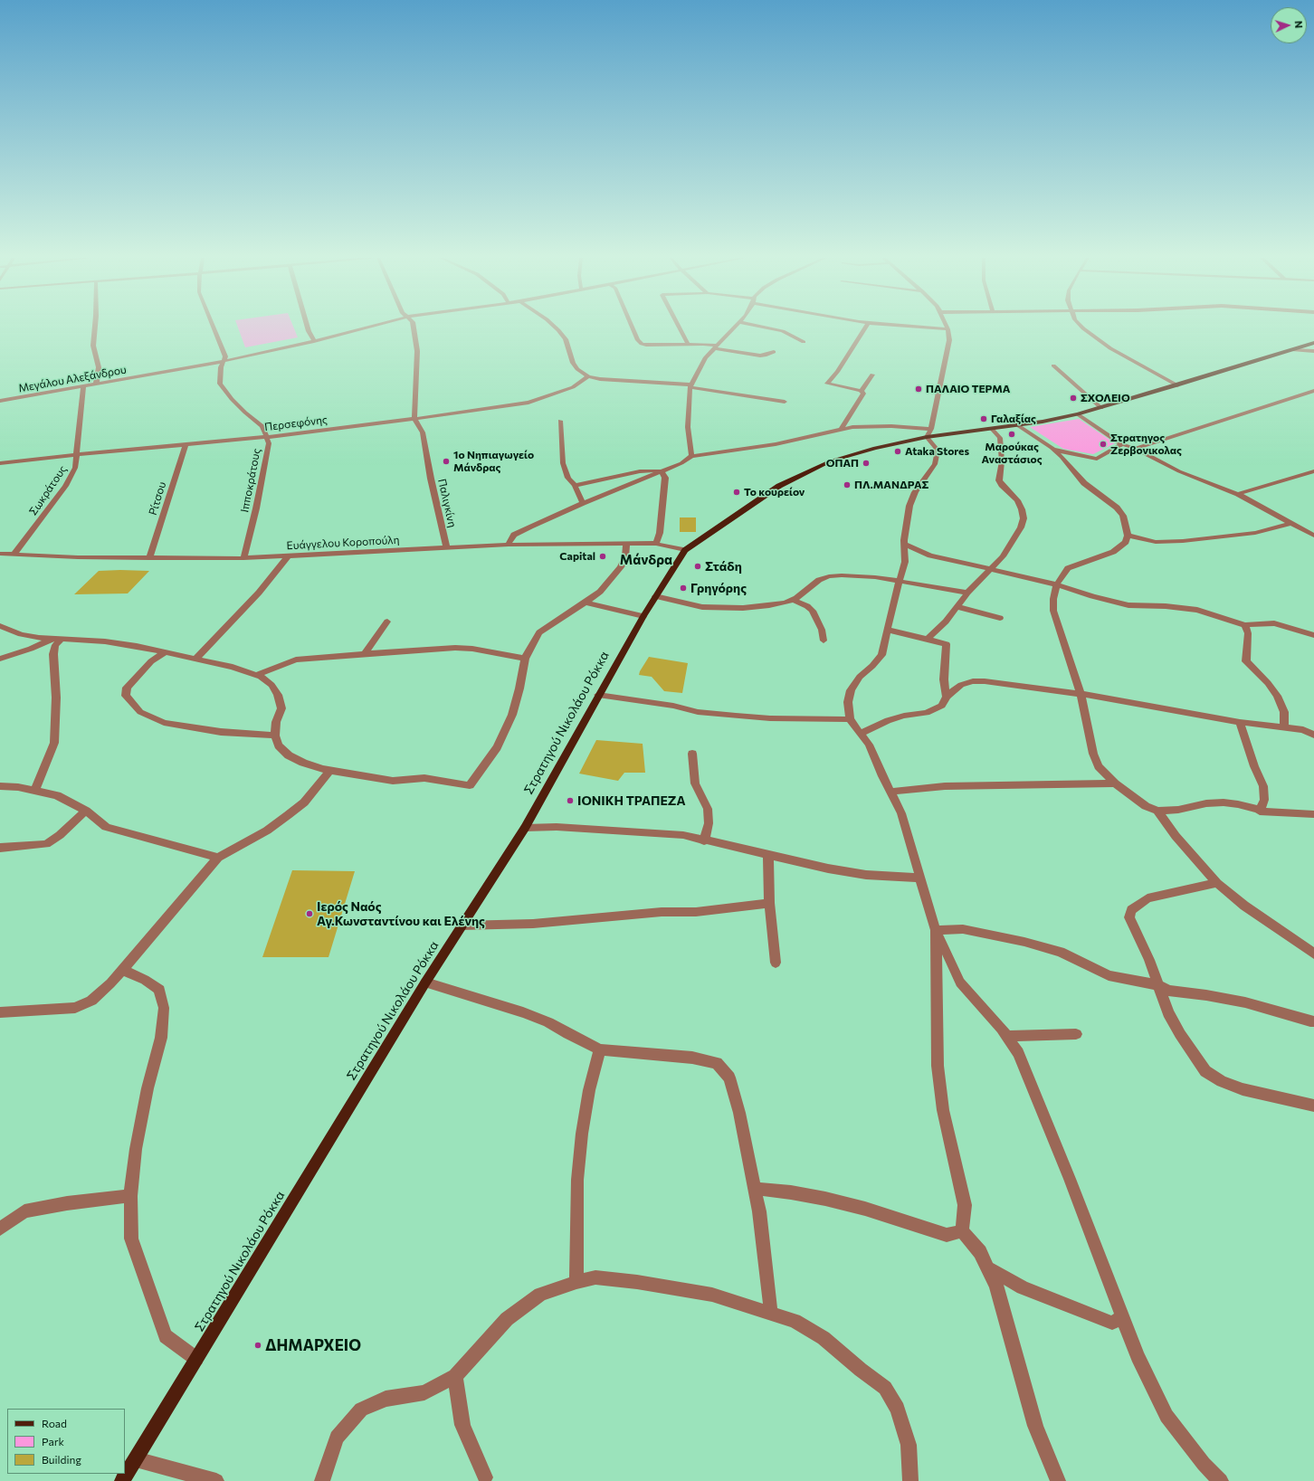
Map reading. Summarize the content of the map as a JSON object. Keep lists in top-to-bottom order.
{
  "streets": {
    "main road": ["Στρατηγού Νικολάου Ρόκκα"],
    "street": [
      "Μεγάλου Αλεξάνδρου",
      "Περσεφόνης",
      "Ιπποκράτους",
      "Σωκράτους",
      "Ρίτσου",
      "Παλιγκίνη",
      "Ευάγγελου Κοροπούλη"
    ]
  },
  "crossings": [
    ["Μεγάλου Αλεξάνδρου", "Ιπποκράτους"],
    ["Μεγάλου Αλεξάνδρου", "Σωκράτους"],
    ["Περσεφόνης", "Ιπποκράτους"],
    ["Περσεφόνης", "Σωκράτους"],
    ["Περσεφόνης", "Ρίτσου"],
    ["Περσεφόνης", "Παλιγκίνη"],
    ["Ιπποκράτους", "Ευάγγελου Κοροπούλη"],
    ["Σωκράτους", "Ευάγγελου Κοροπούλη"],
    ["Ρίτσου", "Ευάγγελου Κοροπούλη"],
    ["Παλιγκίνη", "Ευάγγελου Κοροπούλη"],
    ["Ευάγγελου Κοροπούλη", "Στρατηγού Νικολάου Ρόκκα"]
  ],
  "districts": ["Μάνδρα"],
  "places": [
    "ΠΑΛΑΙΟ ΤΕΡΜΑ",
    "ΣΧΟΛΕΙΟ",
    "Γαλαξίας",
    "Μαρούκας Αναστάσιος",
    "Στρατηγος Ζερβονικολας",
    "Ataka Stores",
    "1ο Νηπιαγωγείο Μάνδρας",
    "ΟΠΑΠ",
    "ΠΛ.ΜΑΝΔΡΑΣ",
    "Το κουρείον",
    "Capital",
    "Στάδη",
    "Γρηγόρης",
    "ΙΟΝΙΚΗ ΤΡΑΠΕΖΑ",
    "Ιερός Ναός Αγ.Κωνσταντίνου και Ελένης",
    "ΔΗΜΑΡΧΕΙΟ"
  ],
  "legend": ["Road", "Park", "Building"],
  "north": "right"
}
